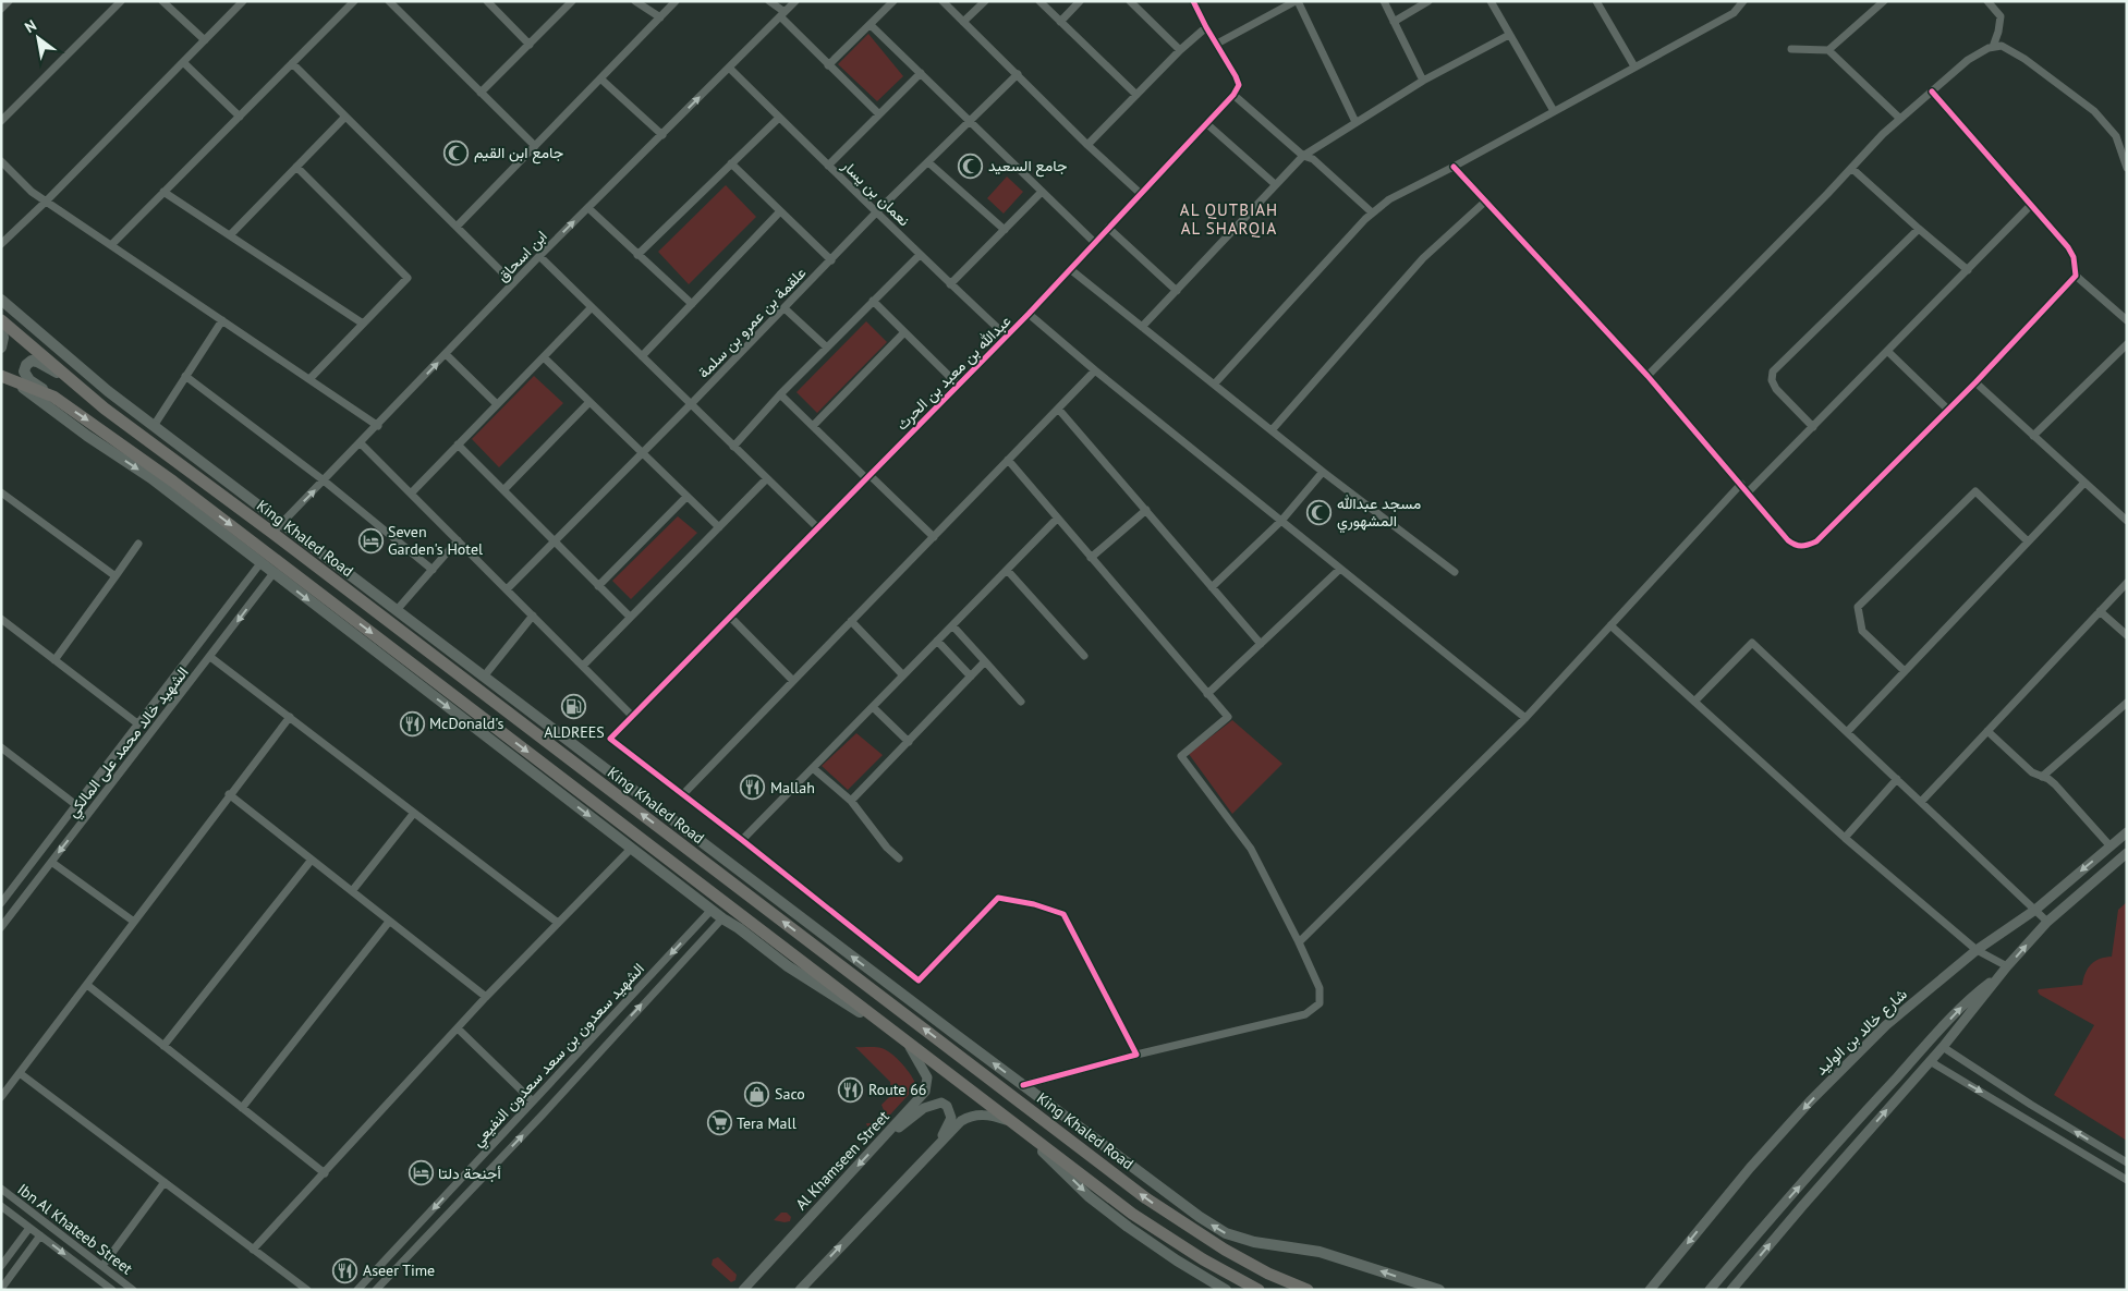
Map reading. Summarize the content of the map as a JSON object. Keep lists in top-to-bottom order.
{
  "streets": {
    "main road": ["King Khaled Road"],
    "street": [
      "نعمان بن يسار",
      "ابن اسحاق",
      "علقمة بن عمرو بن سلمة",
      "عبدالله بن معبد بن الحرث",
      "الشهيد خالد محمد على المالكي",
      "شارع خالد بن الوليد",
      "الشهيد سعدون بن سعد سعدون النفيعي",
      "Al Khamseen Street",
      "Ibn Al Khateeb Street"
    ]
  },
  "crossings": [
    ["نعمان بن يسار", "ابن اسحاق"],
    ["نعمان بن يسار", "علقمة بن عمرو بن سلمة"],
    ["نعمان بن يسار", "عبدالله بن معبد بن الحرث"],
    ["ابن اسحاق", "King Khaled Road"]
  ],
  "one_way": ["ابن اسحاق"],
  "districts": ["AL QUTBIAH AL SHARQIA"],
  "places": {
    "mosque": ["جامع ابن القيم", "جامع السعيد", "مسجد عبدالله المشهوري"],
    "hotel": ["Seven Garden's Hotel", "أجنحة دلتا"],
    "fuel station": ["ALDREES"],
    "restaurant": [
      "McDonald's",
      "Mallah",
      "Route 66",
      "Aseer Time"
    ],
    "shop": ["Saco"],
    "supermarket": ["Tera Mall"]
  },
  "north": "top left"
}
